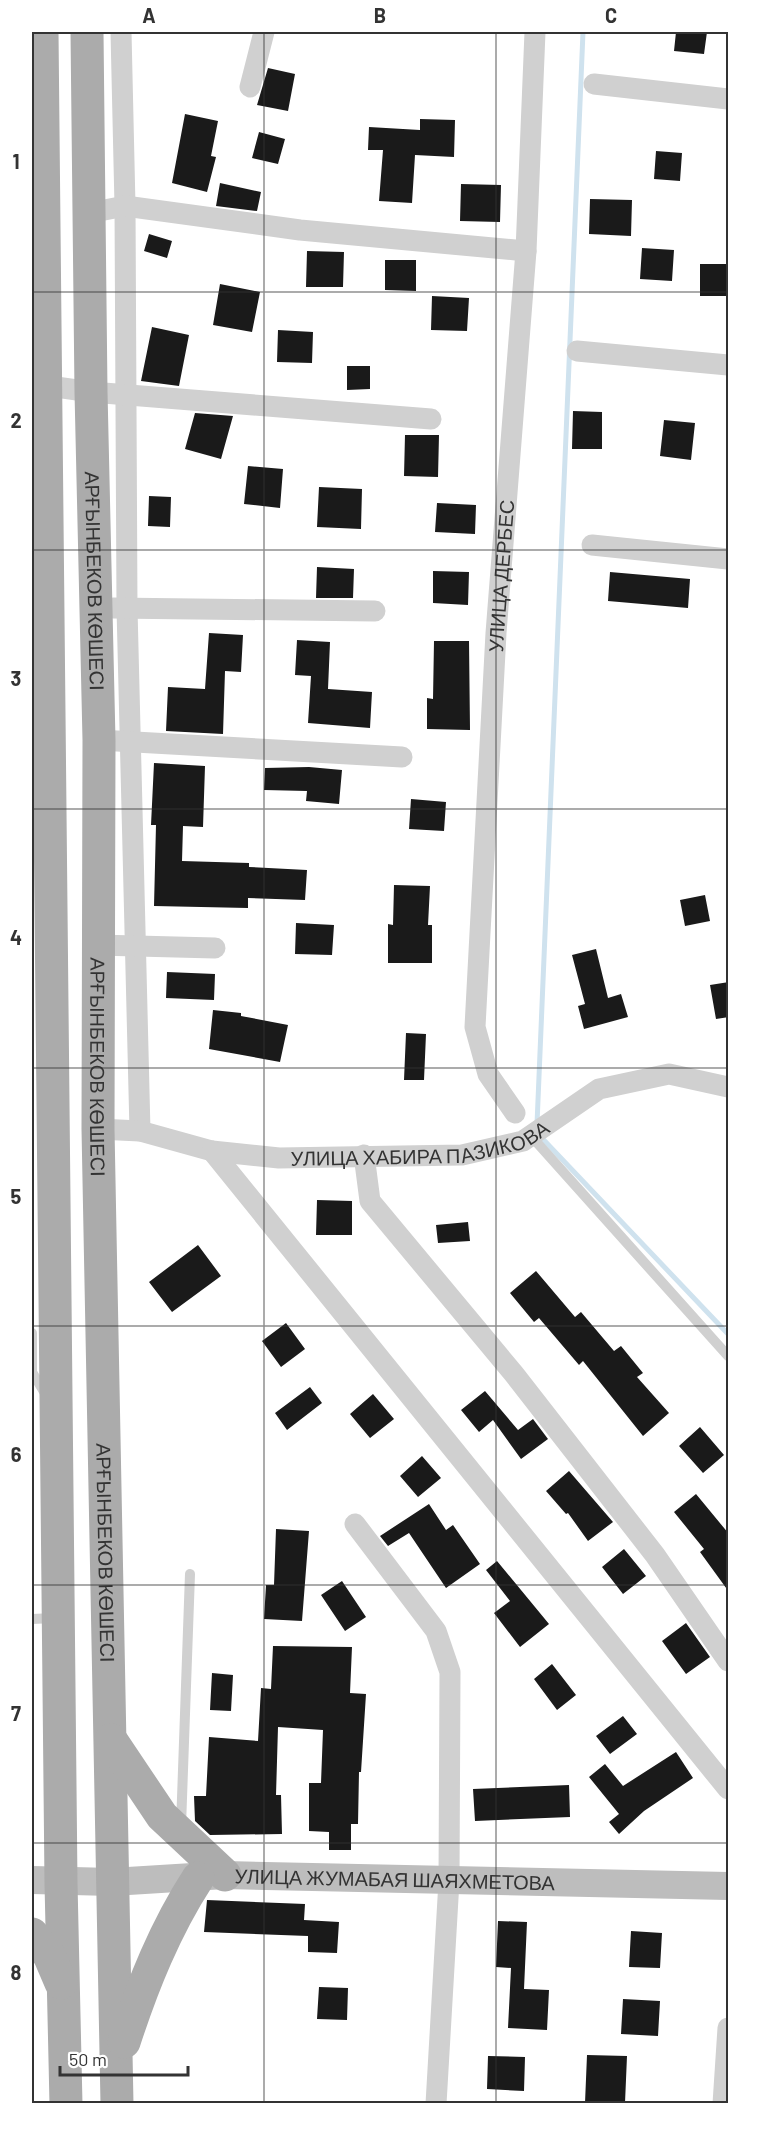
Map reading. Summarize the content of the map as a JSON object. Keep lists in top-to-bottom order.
{
  "streets": {
    "main road": ["АРҒЫНБЕКОВ КӨШЕСІ"],
    "street": ["УЛИЦА ДЕРБЕС", "УЛИЦА ХАБИРА ПАЗИКОВА", "УЛИЦА ЖУМАБАЯ ШАЯХМЕТОВА"]
  },
  "crossings": [
    ["АРҒЫНБЕКОВ КӨШЕСІ", "УЛИЦА ХАБИРА ПАЗИКОВА"],
    ["АРҒЫНБЕКОВ КӨШЕСІ", "УЛИЦА ЖУМАБАЯ ШАЯХМЕТОВА"]
  ],
  "scale_bar": "50 m",
  "grid": {
    "columns": ["A", "B", "C"],
    "rows": [
      "1",
      "2",
      "3",
      "4",
      "5",
      "6",
      "7",
      "8"
    ]
  }
}
